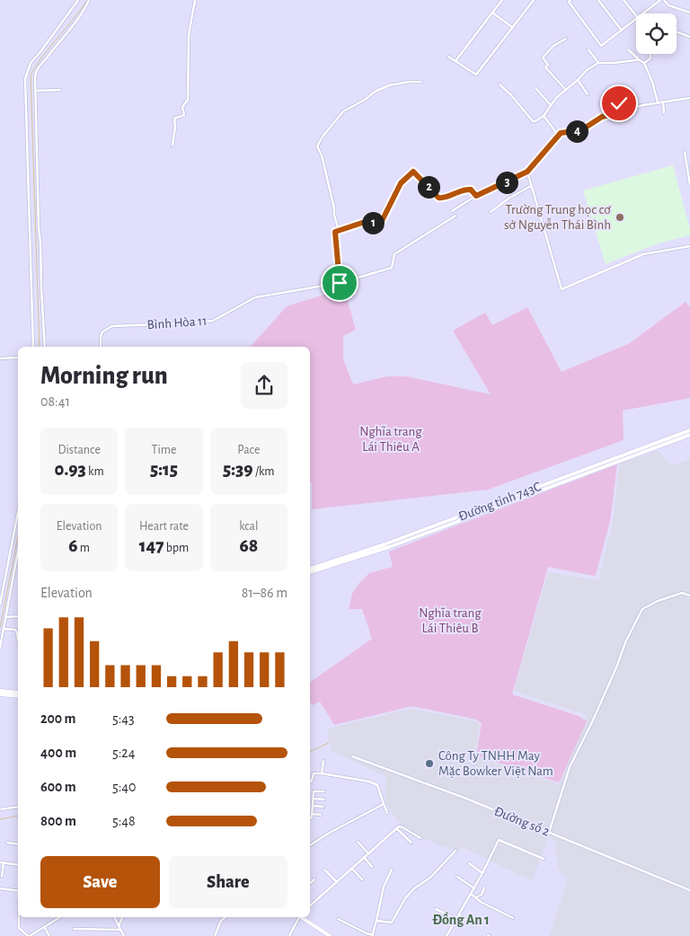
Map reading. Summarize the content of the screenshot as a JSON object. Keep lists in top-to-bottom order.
{
  "streets": {
    "main road": ["Đường tỉnh 743C"],
    "street": ["Bình Hòa 11", "Đường số 2"]
  },
  "districts": ["Đồng An 1"],
  "parks": ["Nghĩa trang Lái Thiêu A", "Nghĩa trang Lái Thiêu B"],
  "places": ["Trường Trung học cơ sở Nguyễn Thái Bình", "Công Ty TNHH May Mặc Bowker Việt Nam"],
  "page": {
    "pins": [
      "4",
      "3",
      "2",
      "1"
    ],
    "heading": ["Morning run", "08:41"],
    "stats": [
      ["Distance", "0.93 km"],
      ["Time", "5:15"],
      ["Pace", "5:39 /km"],
      ["Elevation", "6 m"],
      ["Heart rate", "147 bpm"],
      ["kcal", "68"]
    ],
    "chart": ["Elevation", "81–86 m"],
    "list": [
      {
        "name": "200 m",
        "note": "5:43"
      },
      {
        "name": "400 m",
        "note": "5:24"
      },
      {
        "name": "600 m",
        "note": "5:40"
      },
      {
        "name": "800 m",
        "note": "5:48"
      }
    ],
    "buttons": ["Save", "Share"]
  }
}
